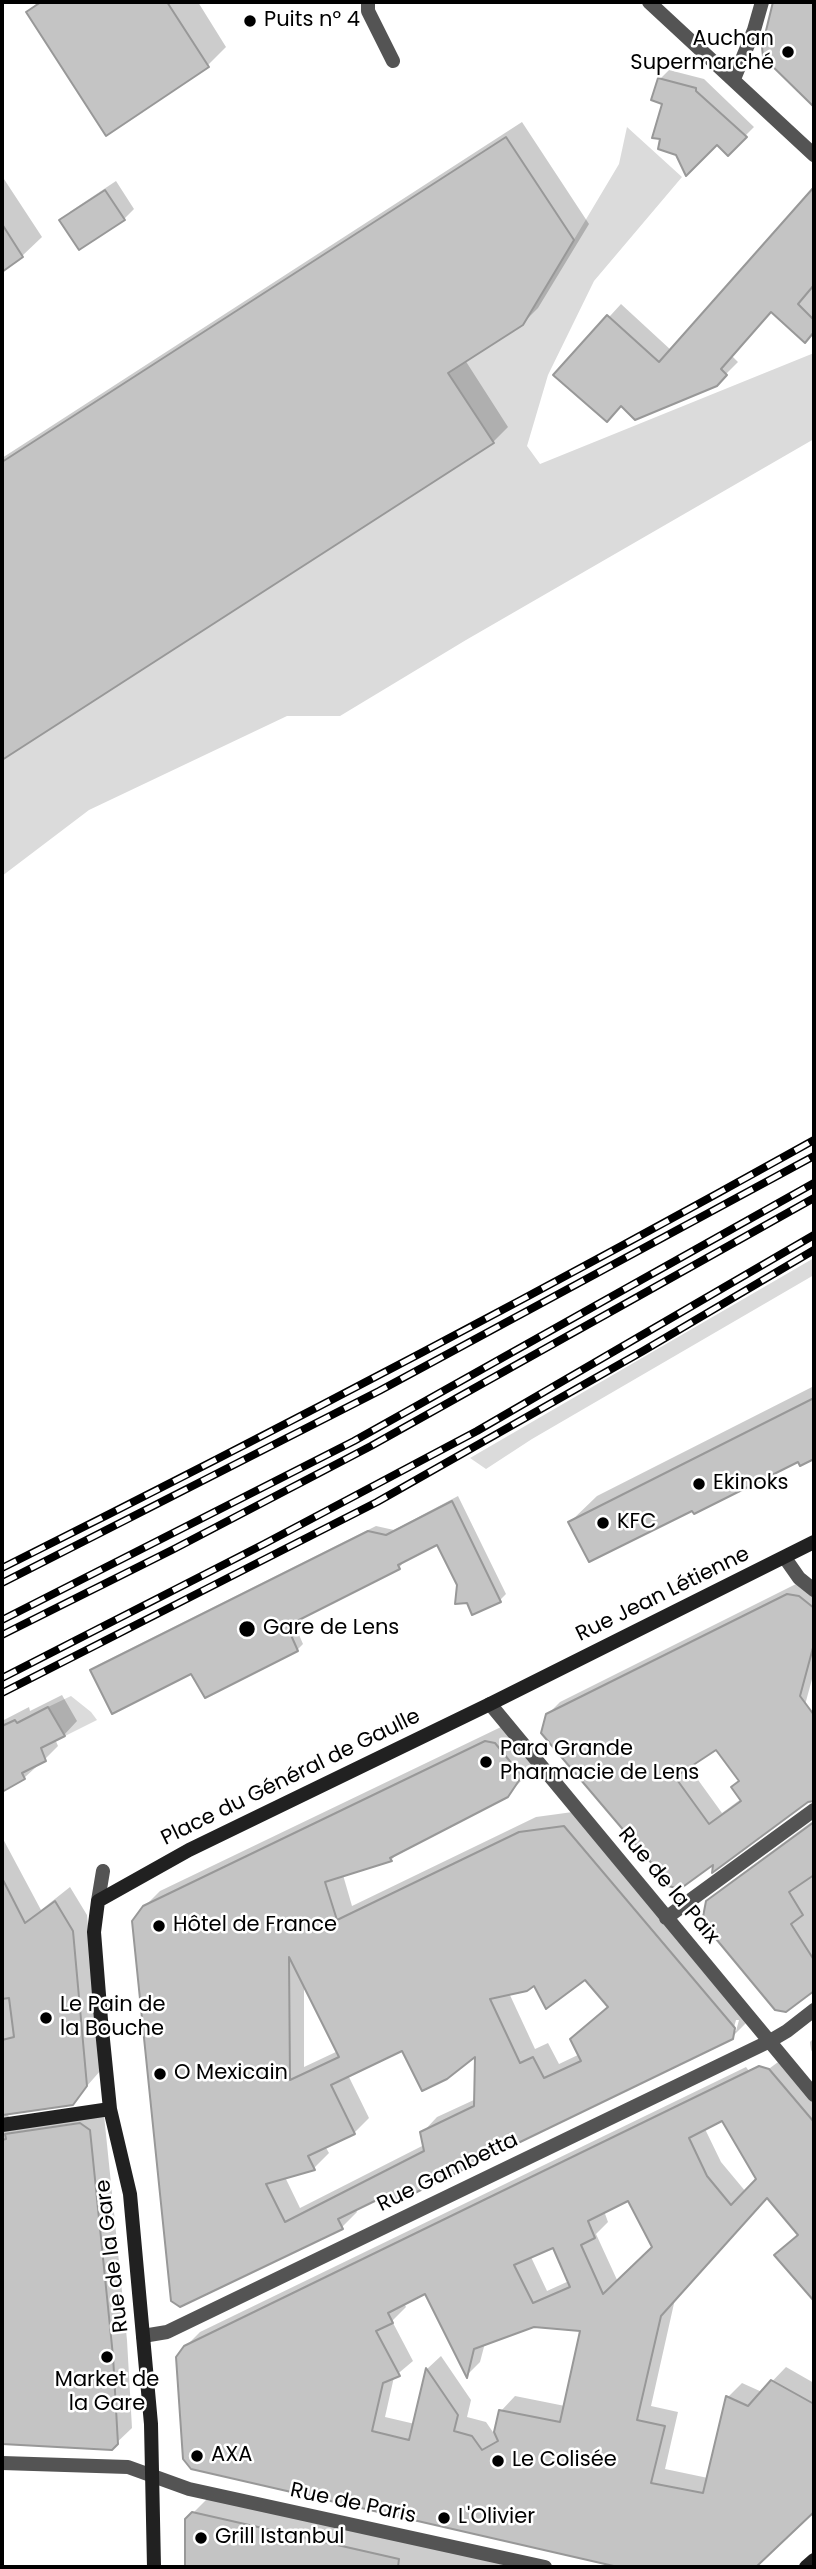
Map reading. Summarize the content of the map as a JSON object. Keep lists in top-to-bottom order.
{
  "streets": {
    "street": [
      "Rue Jean Létienne",
      "Place du Général de Gaulle",
      "Rue de la Paix",
      "Rue Gambetta",
      "Rue de la Gare",
      "Rue de Paris"
    ]
  },
  "crossings": [
    ["Rue Jean Létienne", "Place du Général de Gaulle"],
    ["Place du Général de Gaulle", "Rue de la Paix"],
    ["Place du Général de Gaulle", "Rue de la Gare"],
    ["Rue de la Paix", "Rue Gambetta"],
    ["Rue Gambetta", "Rue de la Gare"],
    ["Rue de la Gare", "Rue de Paris"]
  ],
  "places": [
    "Puits n° 4",
    "Auchan Supermarché",
    "Ekinoks",
    "KFC",
    "Gare de Lens",
    "Para Grande Pharmacie de Lens",
    "Hôtel de France",
    "Le Pain de la Bouche",
    "O Mexicain",
    "Market de la Gare",
    "AXA",
    "Le Colisée",
    "L'Olivier",
    "Grill Istanbul"
  ]
}
